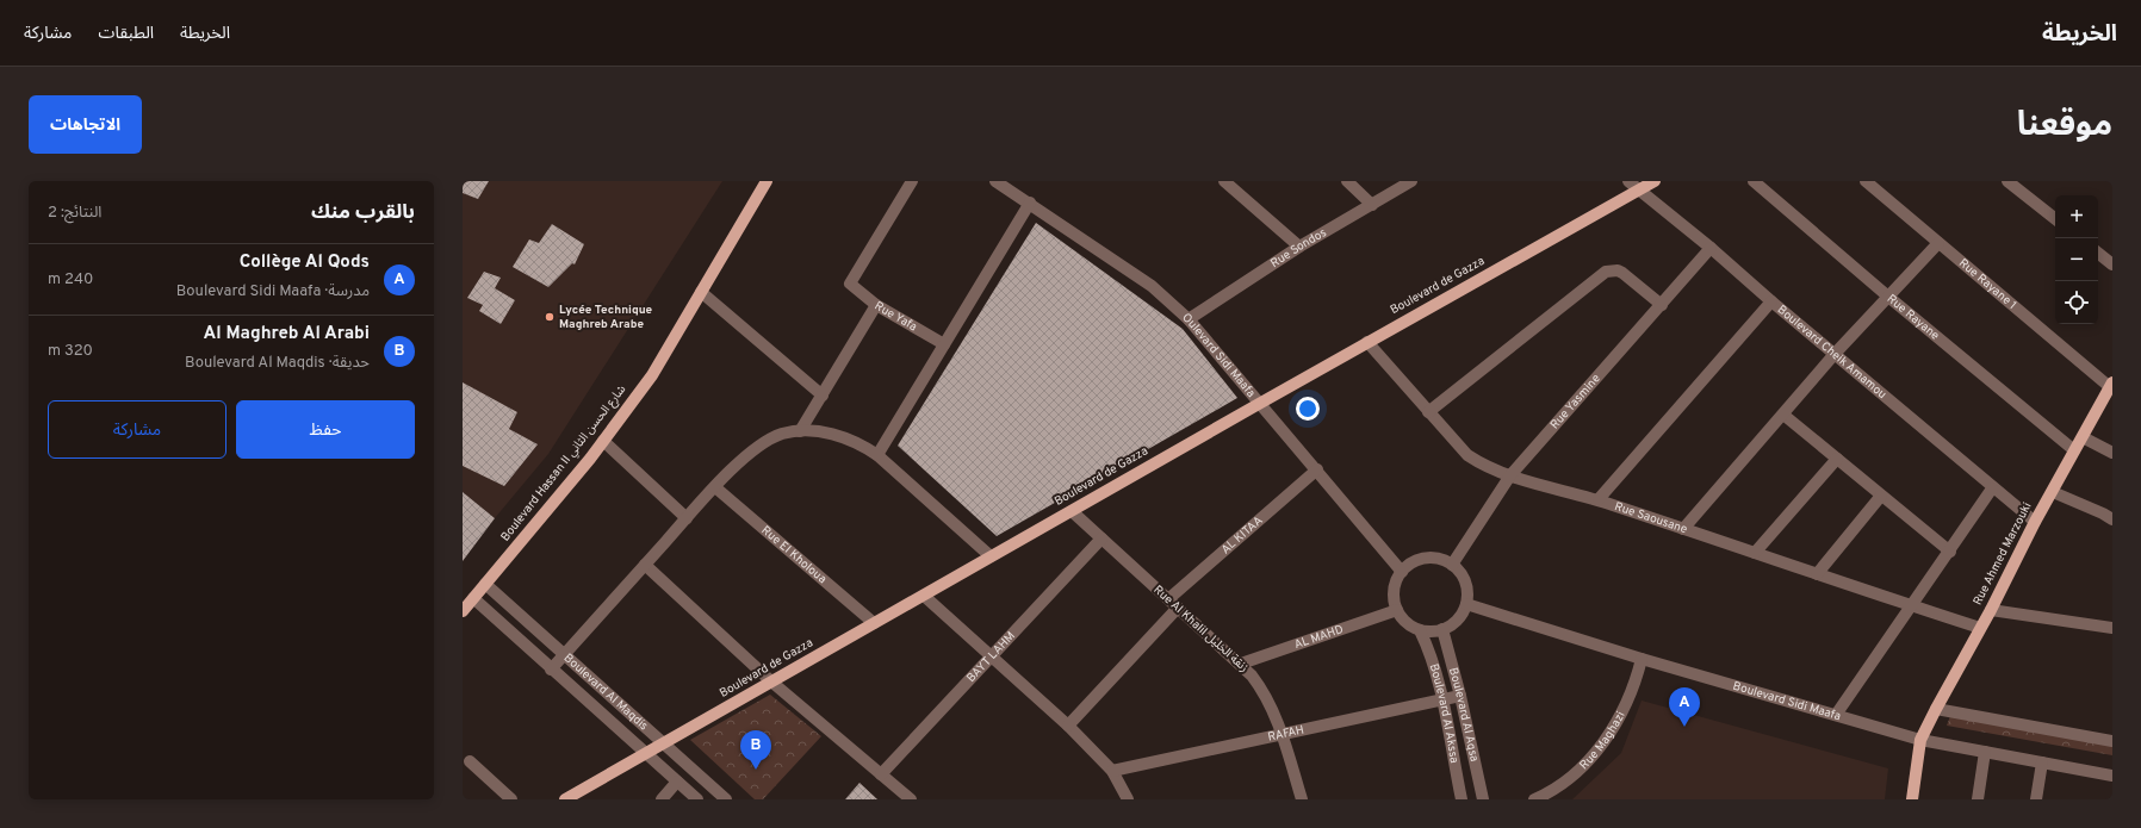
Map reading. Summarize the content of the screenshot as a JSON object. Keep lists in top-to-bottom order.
{
  "streets": {
    "main road": ["Boulevard de Gazza", "Boulevard Hassan II شارع الحسن الثاني", "Rue Ahmed Marzouki"],
    "street": [
      "Rue Sondos",
      "Rue Rayane 1",
      "Rue Yafa",
      "Rue Rayane",
      "Boulevard Cheik Amamou",
      "Oulevard Sidi Maafa",
      "Rue Yasmine",
      "Rue Saousane",
      "AL KITAA",
      "Rue El Kholoua",
      "Rue Al Khalil زنقة الخليل",
      "AL MAHD",
      "BAYT LAHM",
      "Boulevard Al Maqdis",
      "Boulevard Sidi Maafa",
      "Boulevard Al Akssa",
      "Boulevard Al Aqsa",
      "RAFAH",
      "Rue Maghazi"
    ]
  },
  "crossings": [
    ["Rue Sondos", "Oulevard Sidi Maafa"],
    ["Rue Rayane 1", "Rue Ahmed Marzouki"],
    ["Boulevard de Gazza", "Boulevard Cheik Amamou"],
    ["Boulevard de Gazza", "Oulevard Sidi Maafa"],
    ["Boulevard de Gazza", "Rue Saousane"],
    ["Boulevard de Gazza", "Rue El Kholoua"],
    ["Boulevard de Gazza", "Rue Al Khalil زنقة الخليل"],
    ["Boulevard de Gazza", "Boulevard Al Maqdis"],
    ["Rue Rayane", "Rue Ahmed Marzouki"],
    ["Boulevard Cheik Amamou", "Rue Yasmine"],
    ["Boulevard Cheik Amamou", "Rue Ahmed Marzouki"],
    ["Oulevard Sidi Maafa", "Rue Yasmine"],
    ["Oulevard Sidi Maafa", "AL KITAA"],
    ["Oulevard Sidi Maafa", "AL MAHD"],
    ["Oulevard Sidi Maafa", "Boulevard Sidi Maafa"],
    ["Oulevard Sidi Maafa", "Boulevard Al Akssa"],
    ["Oulevard Sidi Maafa", "Boulevard Al Aqsa"],
    ["Rue Yasmine", "Rue Saousane"],
    ["Rue Yasmine", "AL MAHD"],
    ["Rue Yasmine", "Boulevard Sidi Maafa"],
    ["Rue Yasmine", "Boulevard Al Akssa"],
    ["Rue Yasmine", "Boulevard Al Aqsa"],
    ["Boulevard Hassan II شارع الحسن الثاني", "Boulevard Al Maqdis"],
    ["Rue Saousane", "Rue Ahmed Marzouki"],
    ["AL KITAA", "Rue Al Khalil زنقة الخليل"],
    ["Rue Ahmed Marzouki", "Boulevard Sidi Maafa"],
    ["Rue Al Khalil زنقة الخليل", "AL MAHD"],
    ["Rue Al Khalil زنقة الخليل", "BAYT LAHM"],
    ["Rue Al Khalil زنقة الخليل", "RAFAH"],
    ["AL MAHD", "Boulevard Sidi Maafa"],
    ["AL MAHD", "Boulevard Al Akssa"],
    ["AL MAHD", "Boulevard Al Aqsa"],
    ["Boulevard Sidi Maafa", "Boulevard Al Akssa"],
    ["Boulevard Sidi Maafa", "Boulevard Al Aqsa"],
    ["Boulevard Sidi Maafa", "Rue Maghazi"],
    ["Boulevard Al Akssa", "Boulevard Al Aqsa"],
    ["Boulevard Al Akssa", "RAFAH"],
    ["Boulevard Al Aqsa", "RAFAH"]
  ],
  "places": ["Lycée Technique Maghreb Arabe"],
  "page": {
    "header": "الخريطة",
    "nav": ["الخريطة", "الطبقات", "مشاركة"],
    "title": "موقعنا",
    "buttons": [
      "الاتجاهات",
      ["حفظ", "مشاركة"]
    ],
    "heading": ["بالقرب منك", "النتائج: 2"],
    "map_buttons": ["+", "−"],
    "list": [
      {
        "mark": "A",
        "name": "Collège Al Qods",
        "note": "مدرسة · Boulevard Sidi Maafa",
        "value": "240 m"
      },
      {
        "mark": "B",
        "name": "Al Maghreb Al Arabi",
        "note": "حديقة · Boulevard Al Maqdis",
        "value": "320 m"
      }
    ],
    "pins": ["A", "B"]
  }
}
